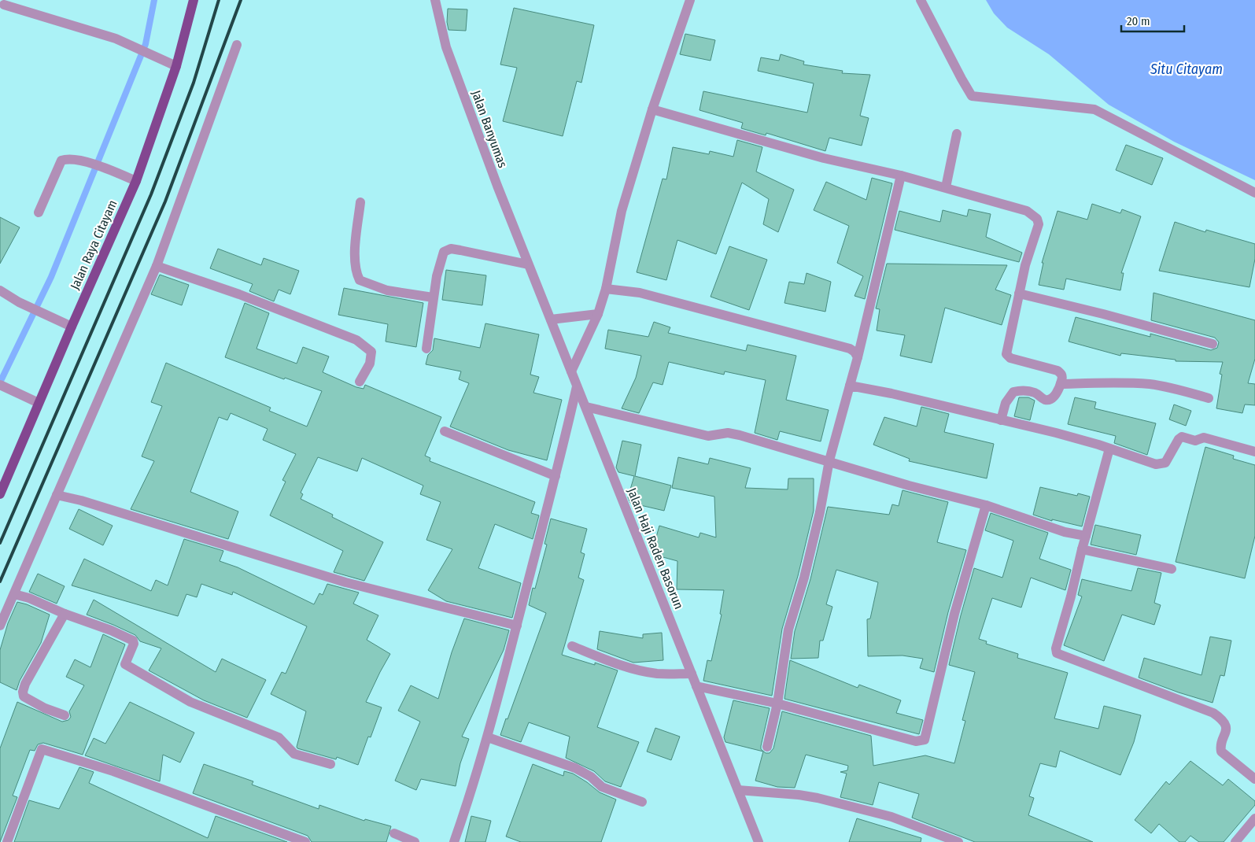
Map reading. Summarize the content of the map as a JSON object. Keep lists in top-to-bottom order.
{
  "streets": {
    "main road": ["Jalan Raya Citayam"],
    "street": ["Jalan Banyumas", "Jalan Haji Raden Basorun"]
  },
  "crossings": [
    ["Jalan Banyumas", "Jalan Haji Raden Basorun"]
  ],
  "water": ["Situ Citayam"],
  "scale_bar": "20 m"
}
